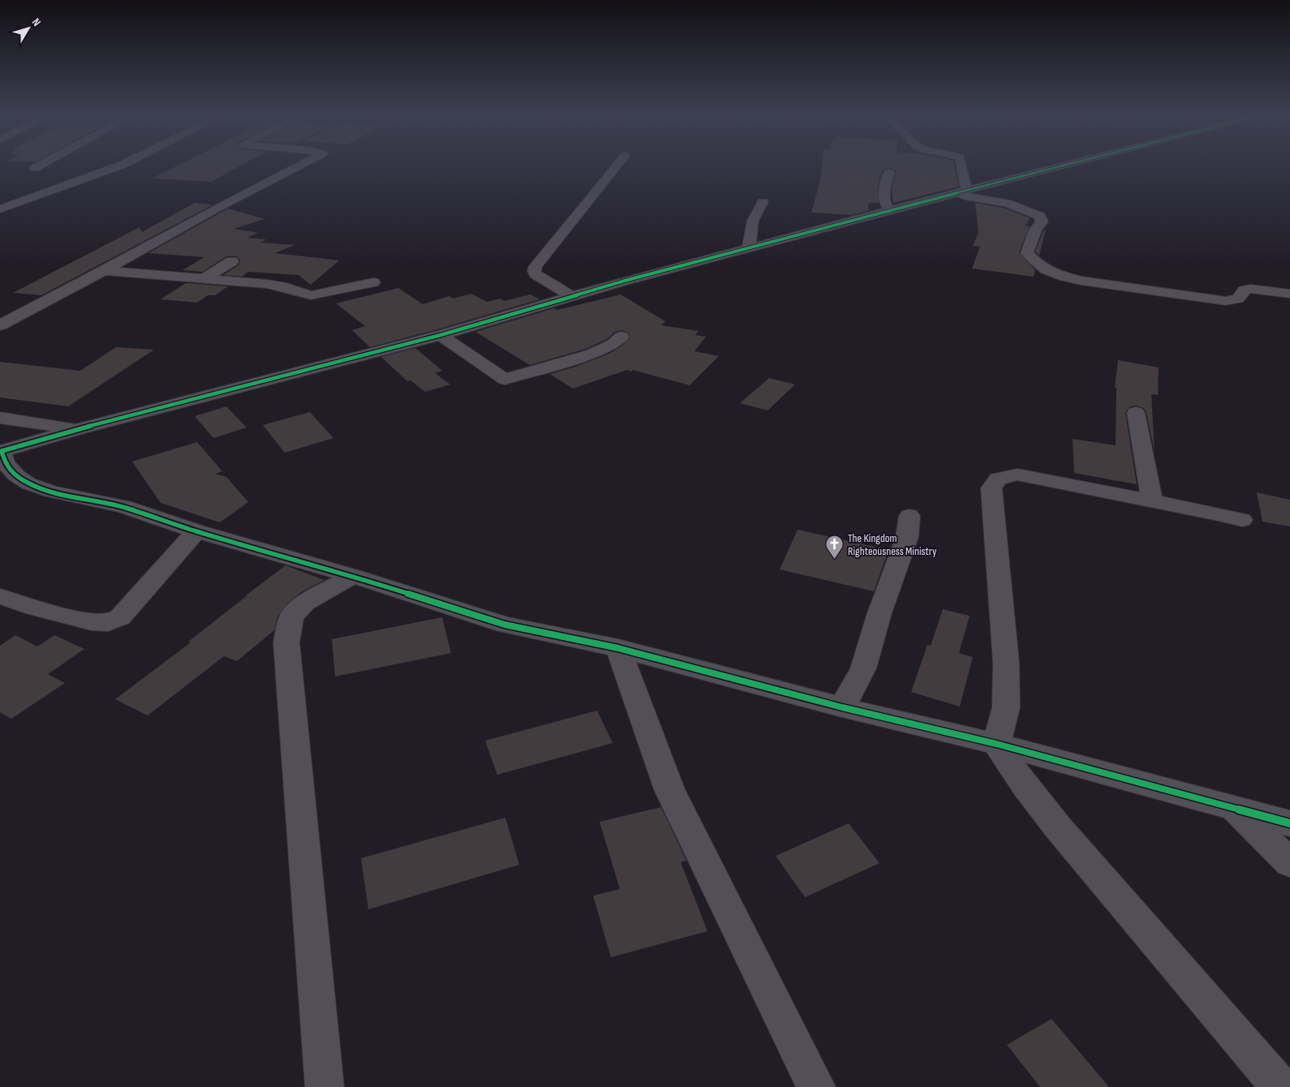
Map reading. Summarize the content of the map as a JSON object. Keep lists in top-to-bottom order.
{
  "places": {
    "church": ["The Kingdom Righteousness Ministry"]
  },
  "north": "top right"
}
